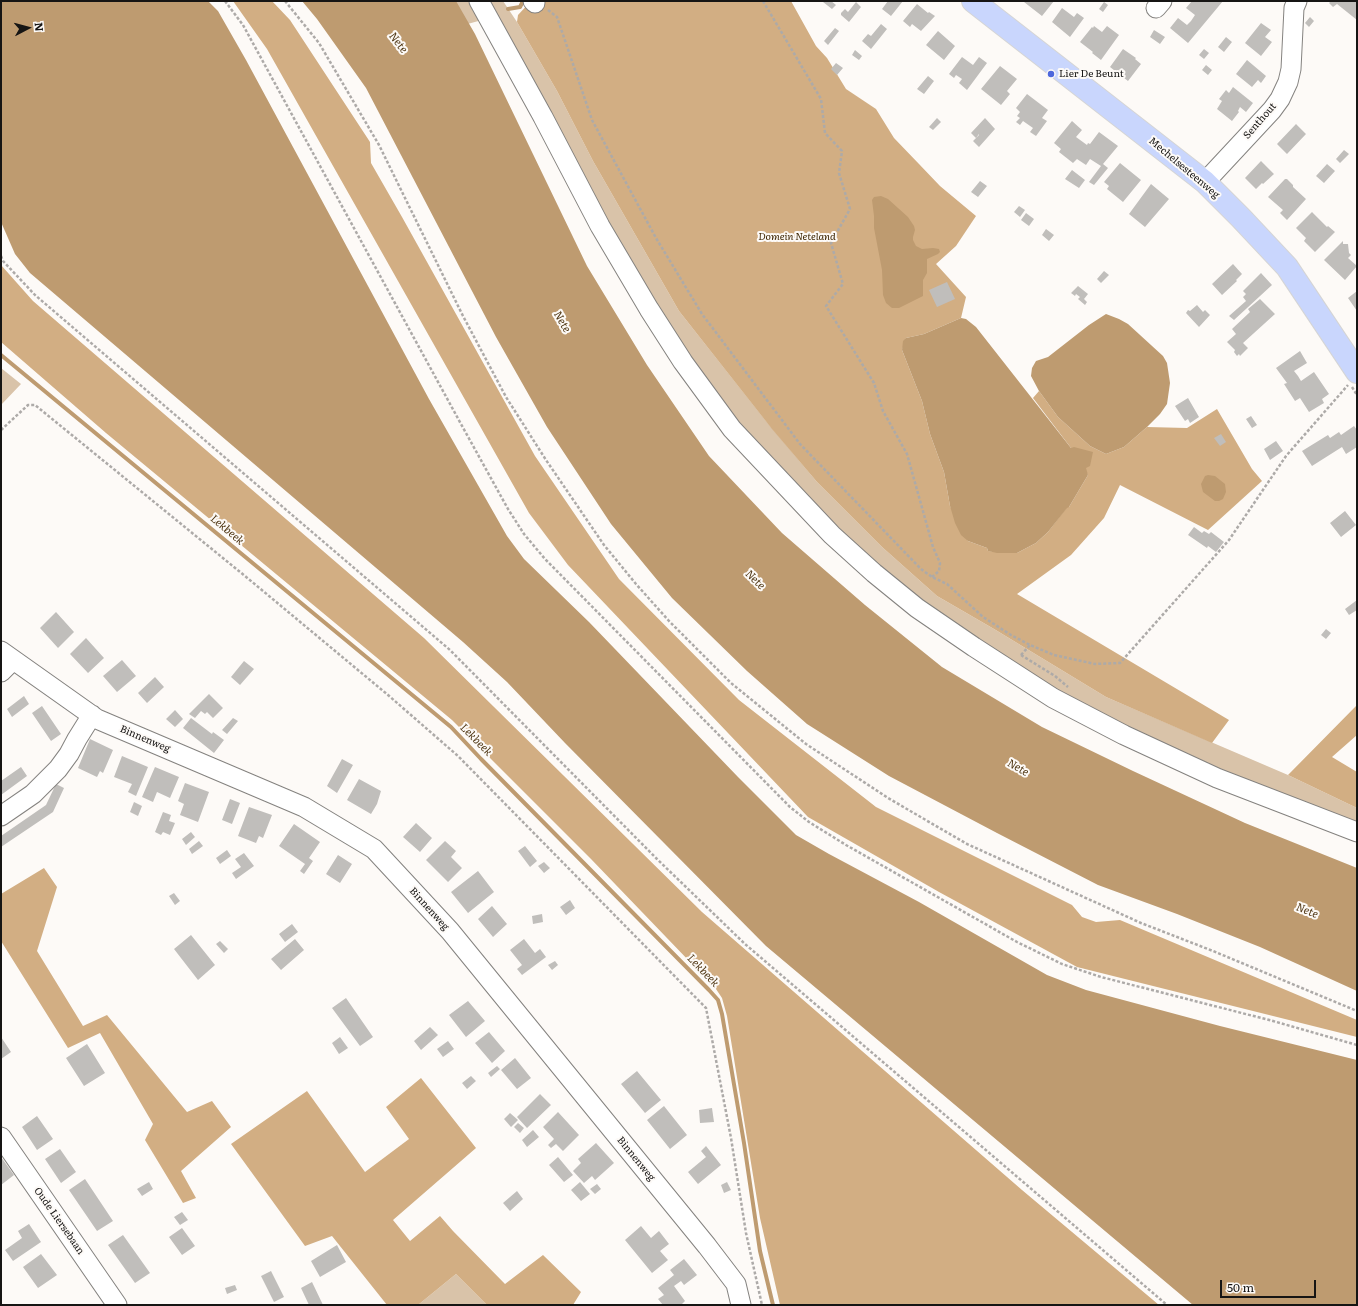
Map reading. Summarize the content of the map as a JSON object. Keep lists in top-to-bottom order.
{
  "streets": {
    "main road": ["Mechelsesteenweg"],
    "street": ["Senthout", "Binnenweg", "Oude Liersebaan"]
  },
  "crossings": [
    ["Senthout", "Mechelsesteenweg"]
  ],
  "water": ["Nete", "Lekbeek"],
  "parks": ["Domein Neteland"],
  "places": ["Lier De Beunt"],
  "scale_bar": "50 m",
  "north": "right"
}
